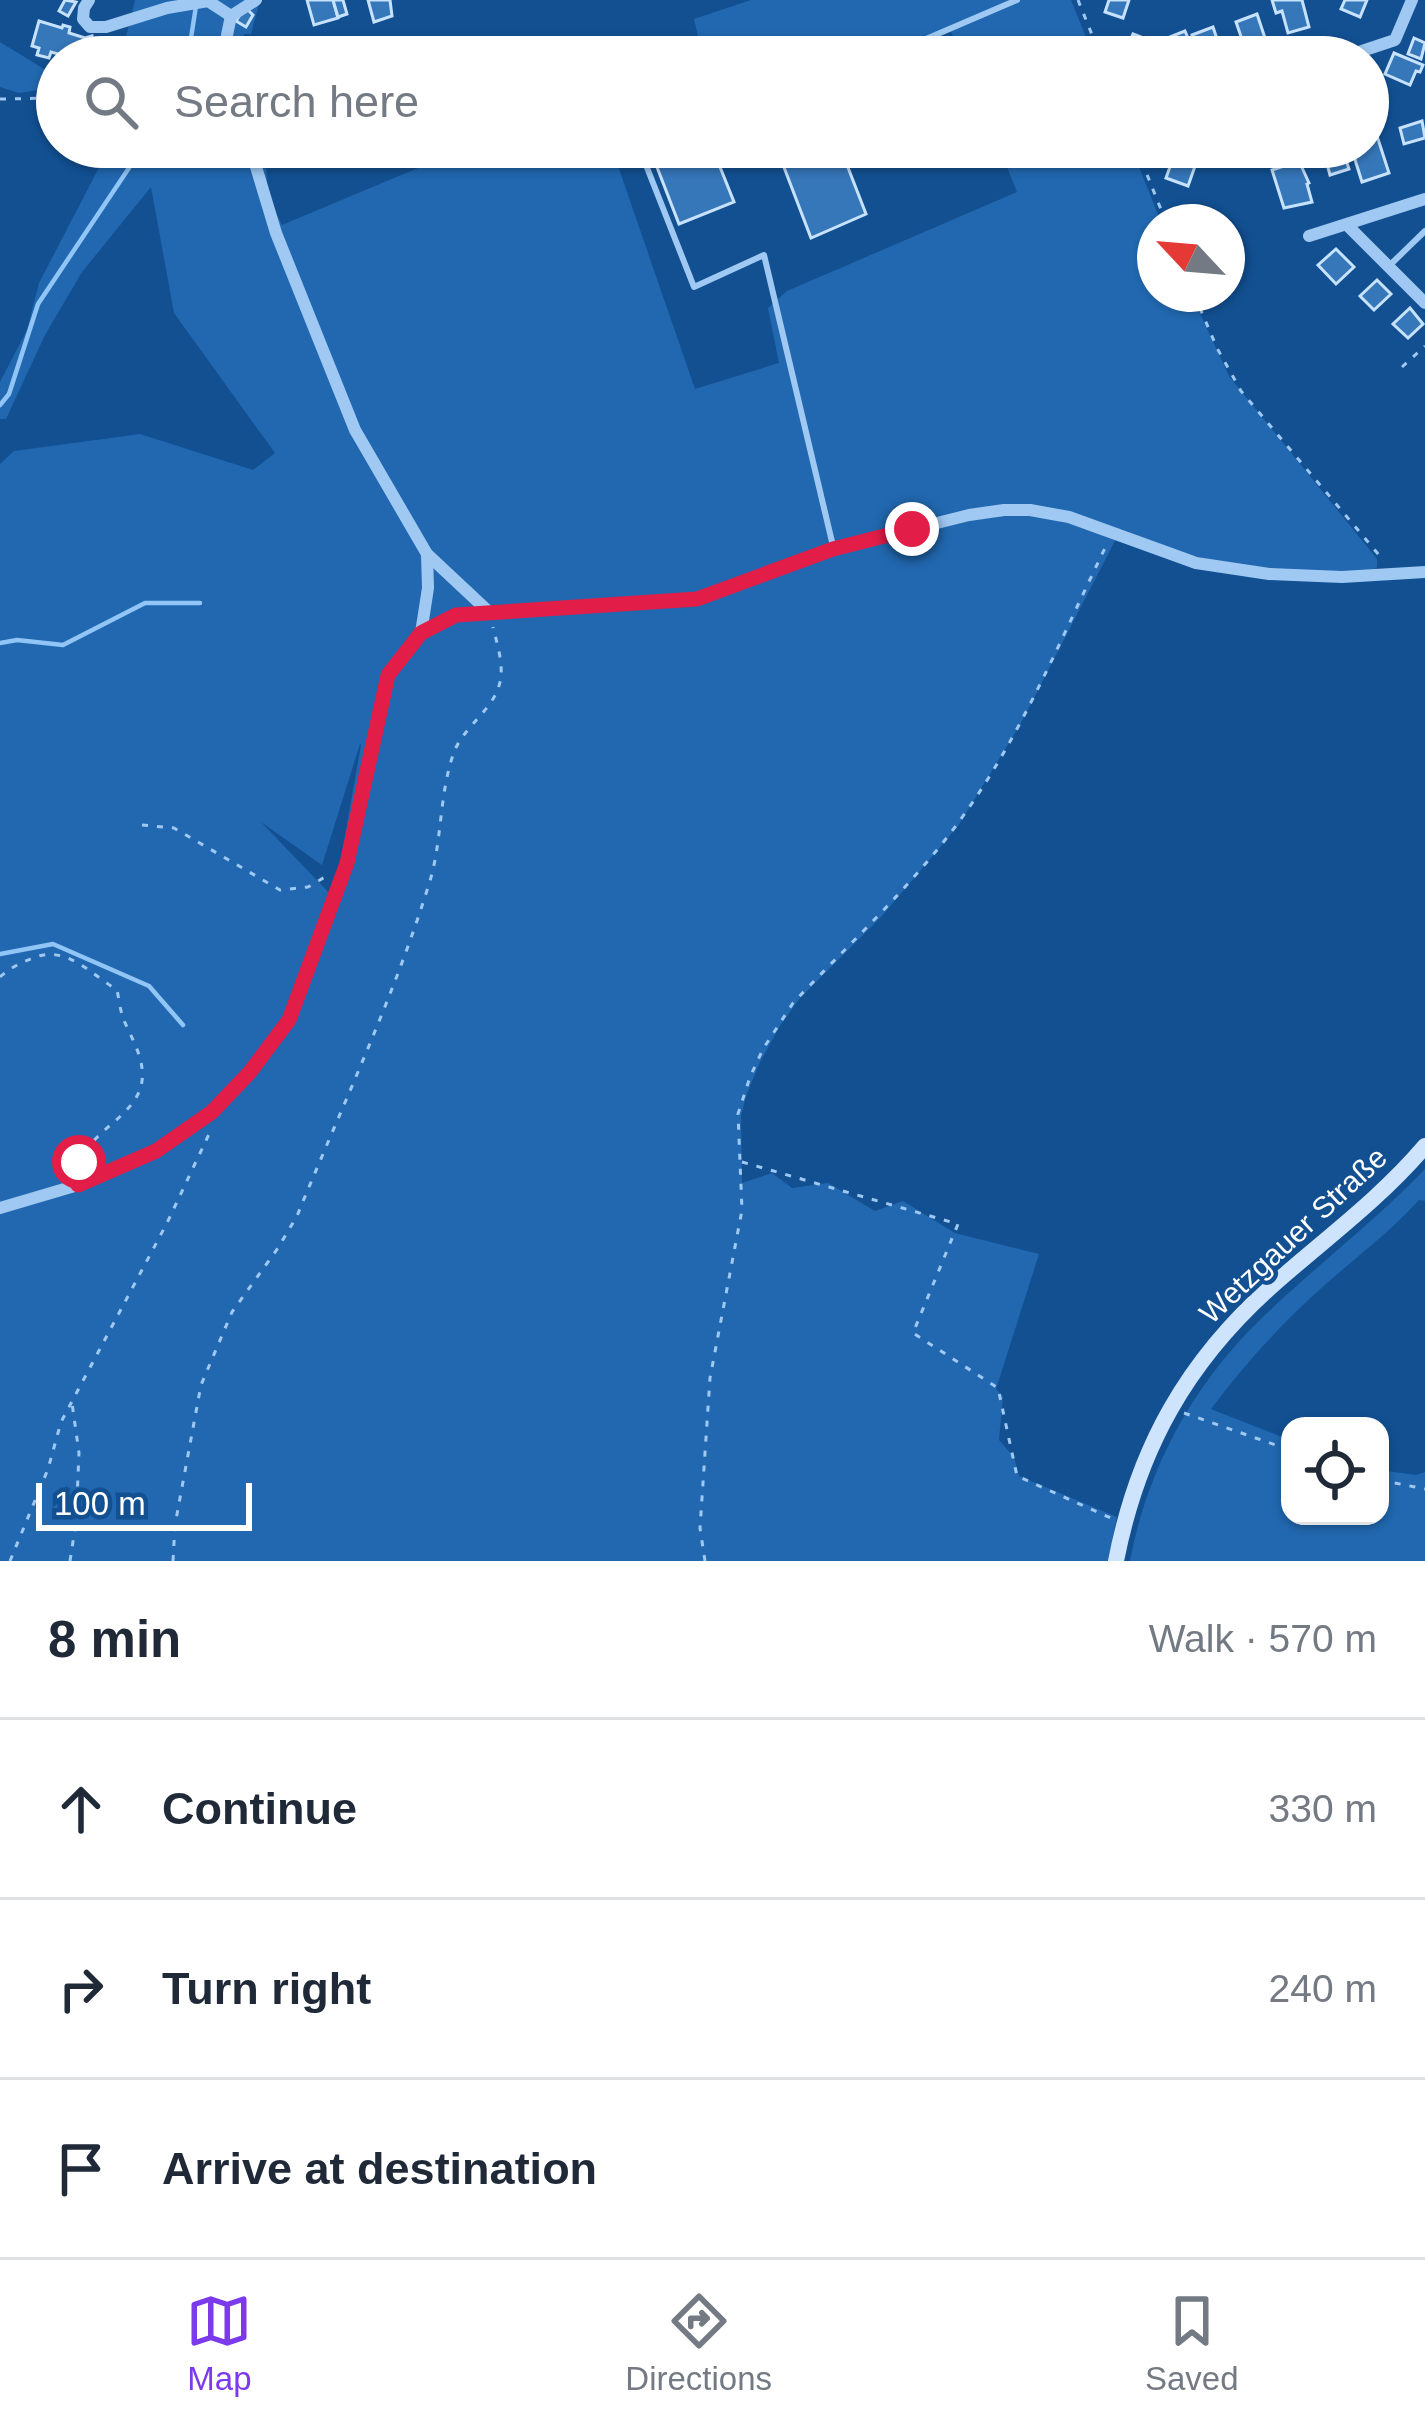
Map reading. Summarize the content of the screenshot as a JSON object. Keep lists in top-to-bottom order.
{
  "streets": {
    "street": ["Wetzgauer Straße"]
  },
  "scale_bar": "100 m",
  "north": "top left",
  "page": {
    "search": "Search here",
    "scale": "100 m",
    "heading": ["8 min", "Walk · 570 m"],
    "list": [
      ["Continue", "330 m"],
      ["Turn right", "240 m"],
      "Arrive at destination"
    ],
    "nav": ["Map", "Directions", "Saved"]
  }
}
